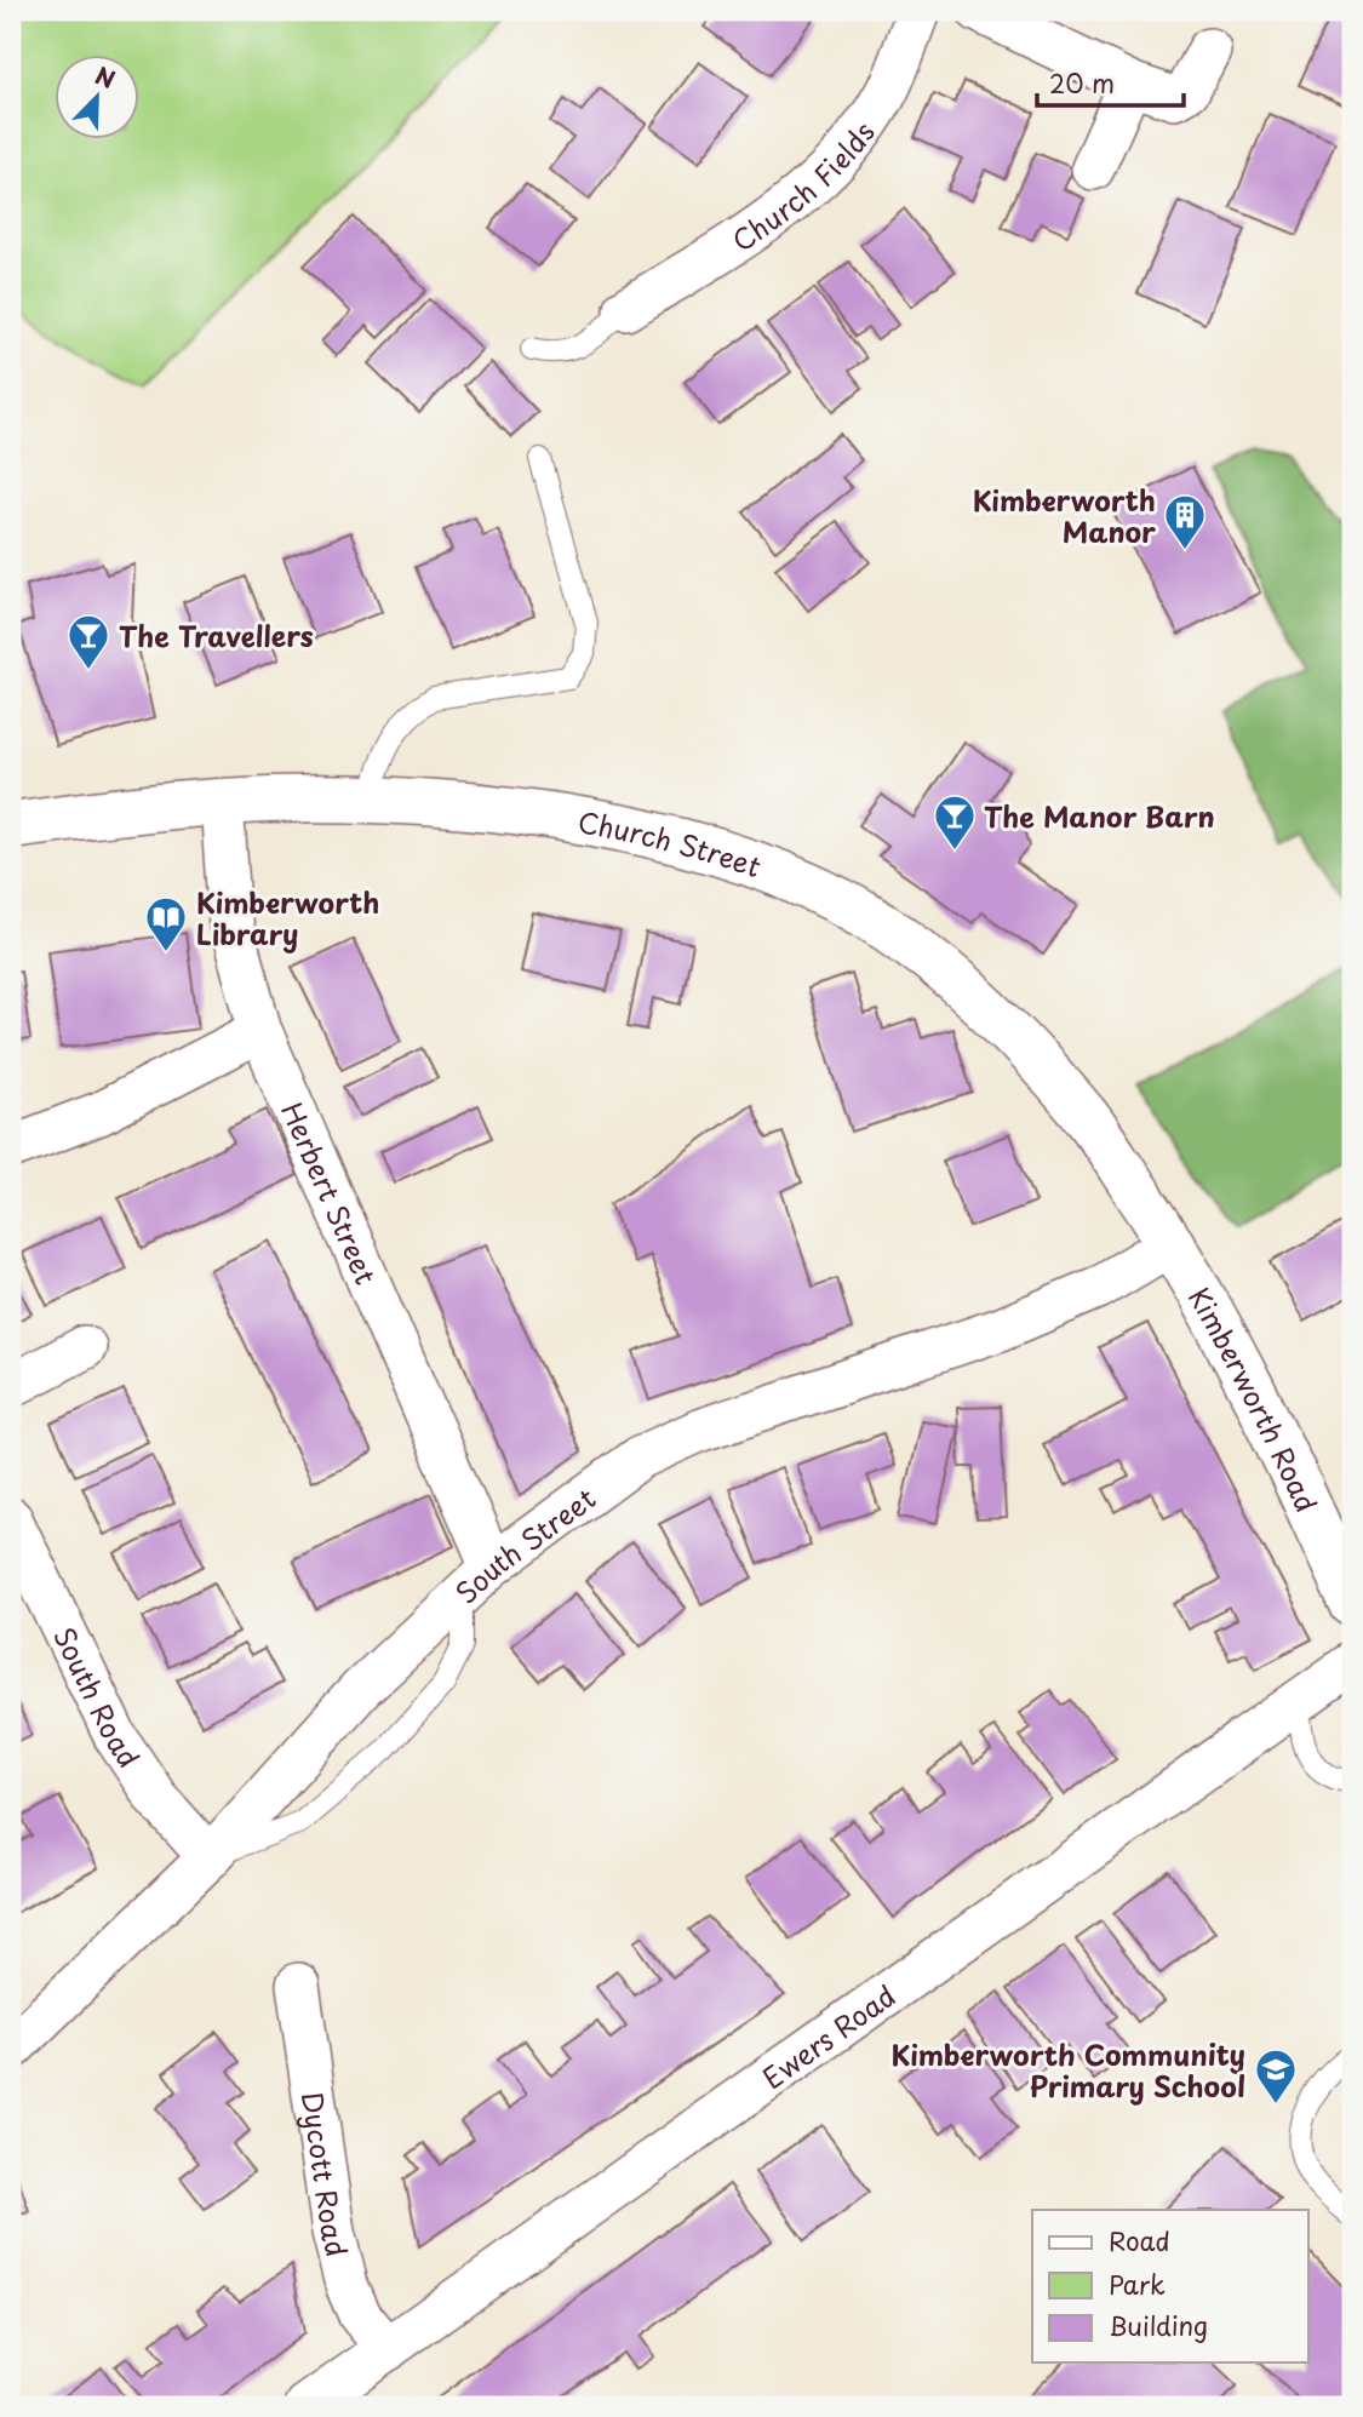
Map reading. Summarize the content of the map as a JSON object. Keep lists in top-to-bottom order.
{
  "streets": {
    "street": [
      "Church Fields",
      "Church Street",
      "Herbert Street",
      "Kimberworth Road",
      "South Street",
      "South Road",
      "Ewers Road",
      "Dycott Road"
    ]
  },
  "crossings": [
    ["Church Street", "Herbert Street"],
    ["Church Street", "Kimberworth Road"],
    ["Church Street", "South Street"],
    ["Herbert Street", "South Street"],
    ["Kimberworth Road", "South Street"],
    ["South Street", "South Road"],
    ["Ewers Road", "Dycott Road"]
  ],
  "places": {
    "building": ["Kimberworth Manor"],
    "bar": ["The Travellers", "The Manor Barn"],
    "library": ["Kimberworth Library"],
    "school or university": ["Kimberworth Community Primary School"]
  },
  "legend": ["Road", "Park", "Building"],
  "scale_bar": "20 m",
  "north": "top right"
}
